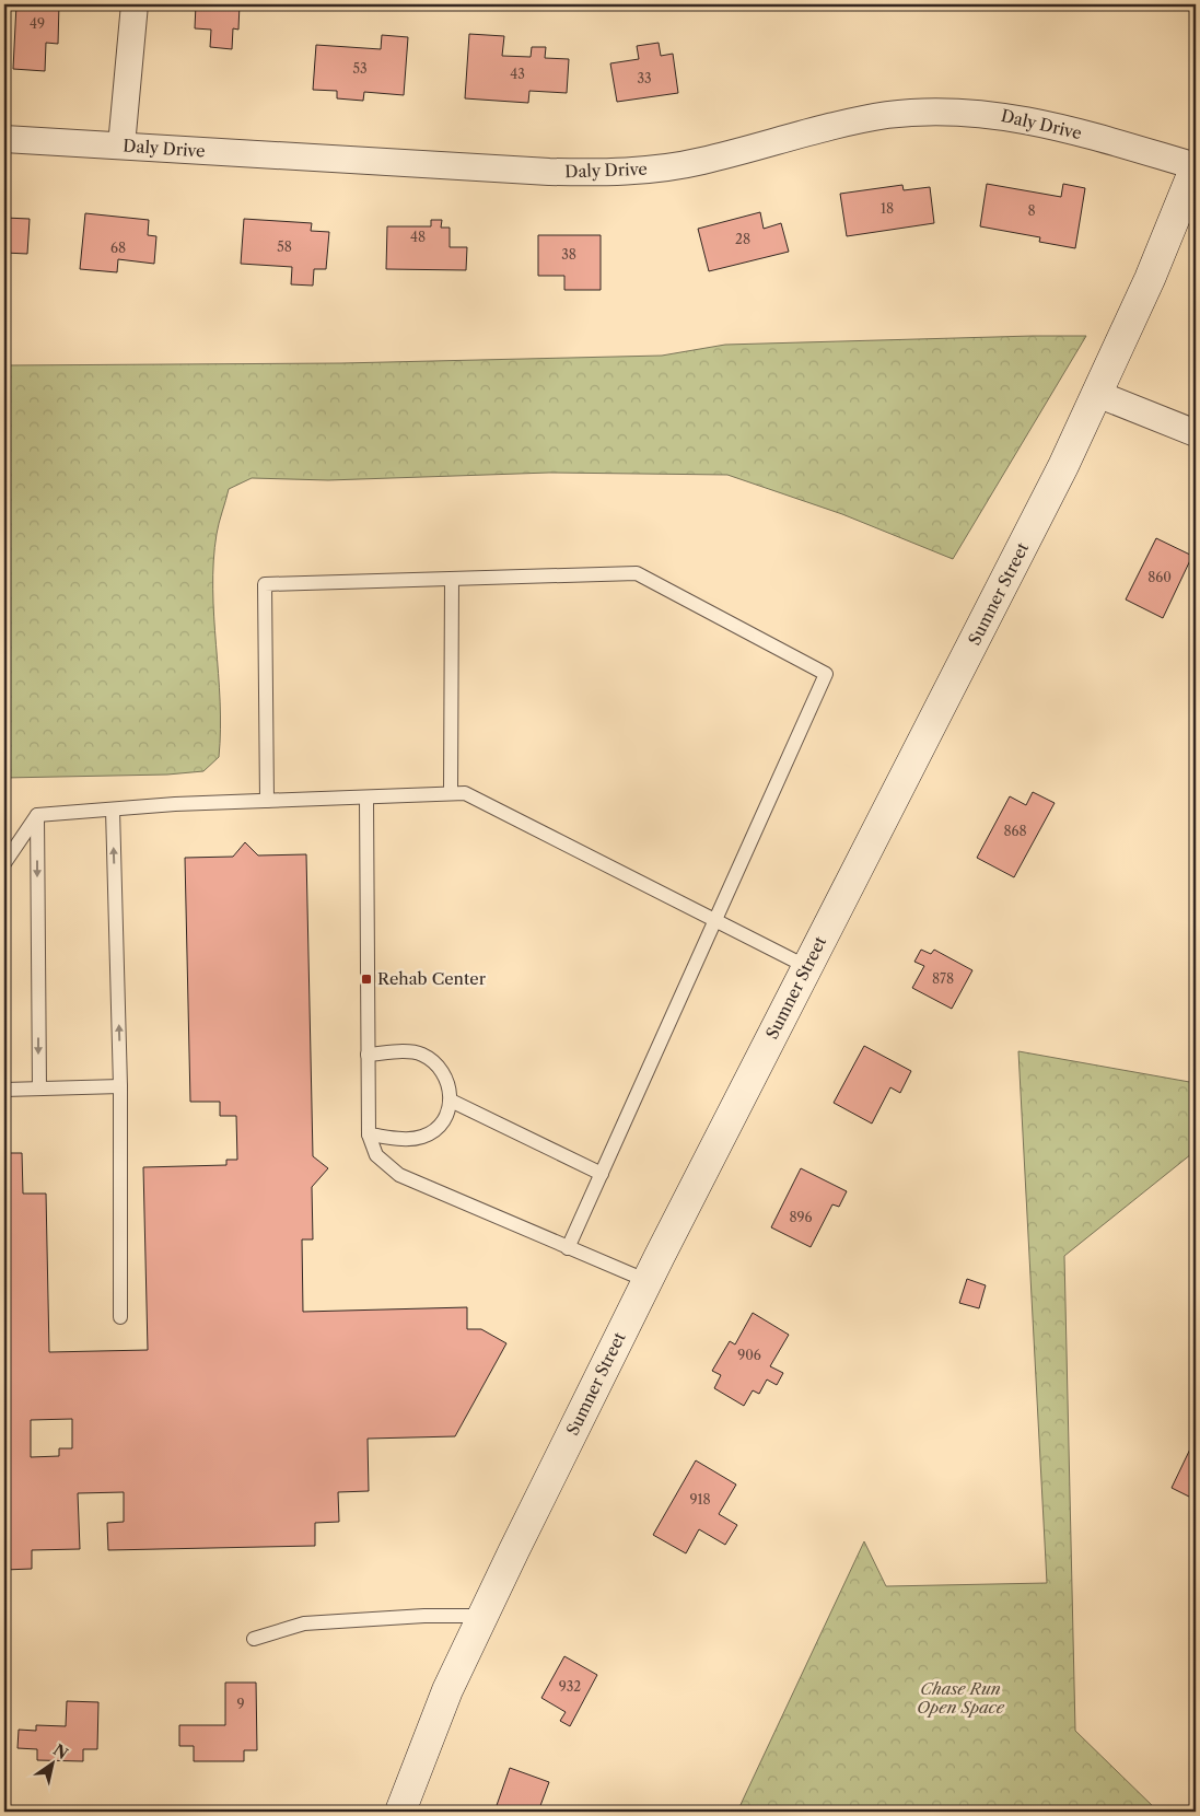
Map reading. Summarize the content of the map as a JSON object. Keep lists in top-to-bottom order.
{
  "streets": {
    "main road": ["Sumner Street"],
    "street": ["Daly Drive"]
  },
  "crossings": [
    ["Daly Drive", "Sumner Street"]
  ],
  "parks": ["Chase Run Open Space"],
  "places": {
    "transit": ["Rehab Center"]
  },
  "house_numbers": [
    "49",
    "53",
    "43",
    "33",
    "18",
    "8",
    "48",
    "28",
    "58",
    "68",
    "38",
    "860",
    "868",
    "878",
    "896",
    "906",
    "918",
    "932",
    "9"
  ],
  "north": "top right"
}
